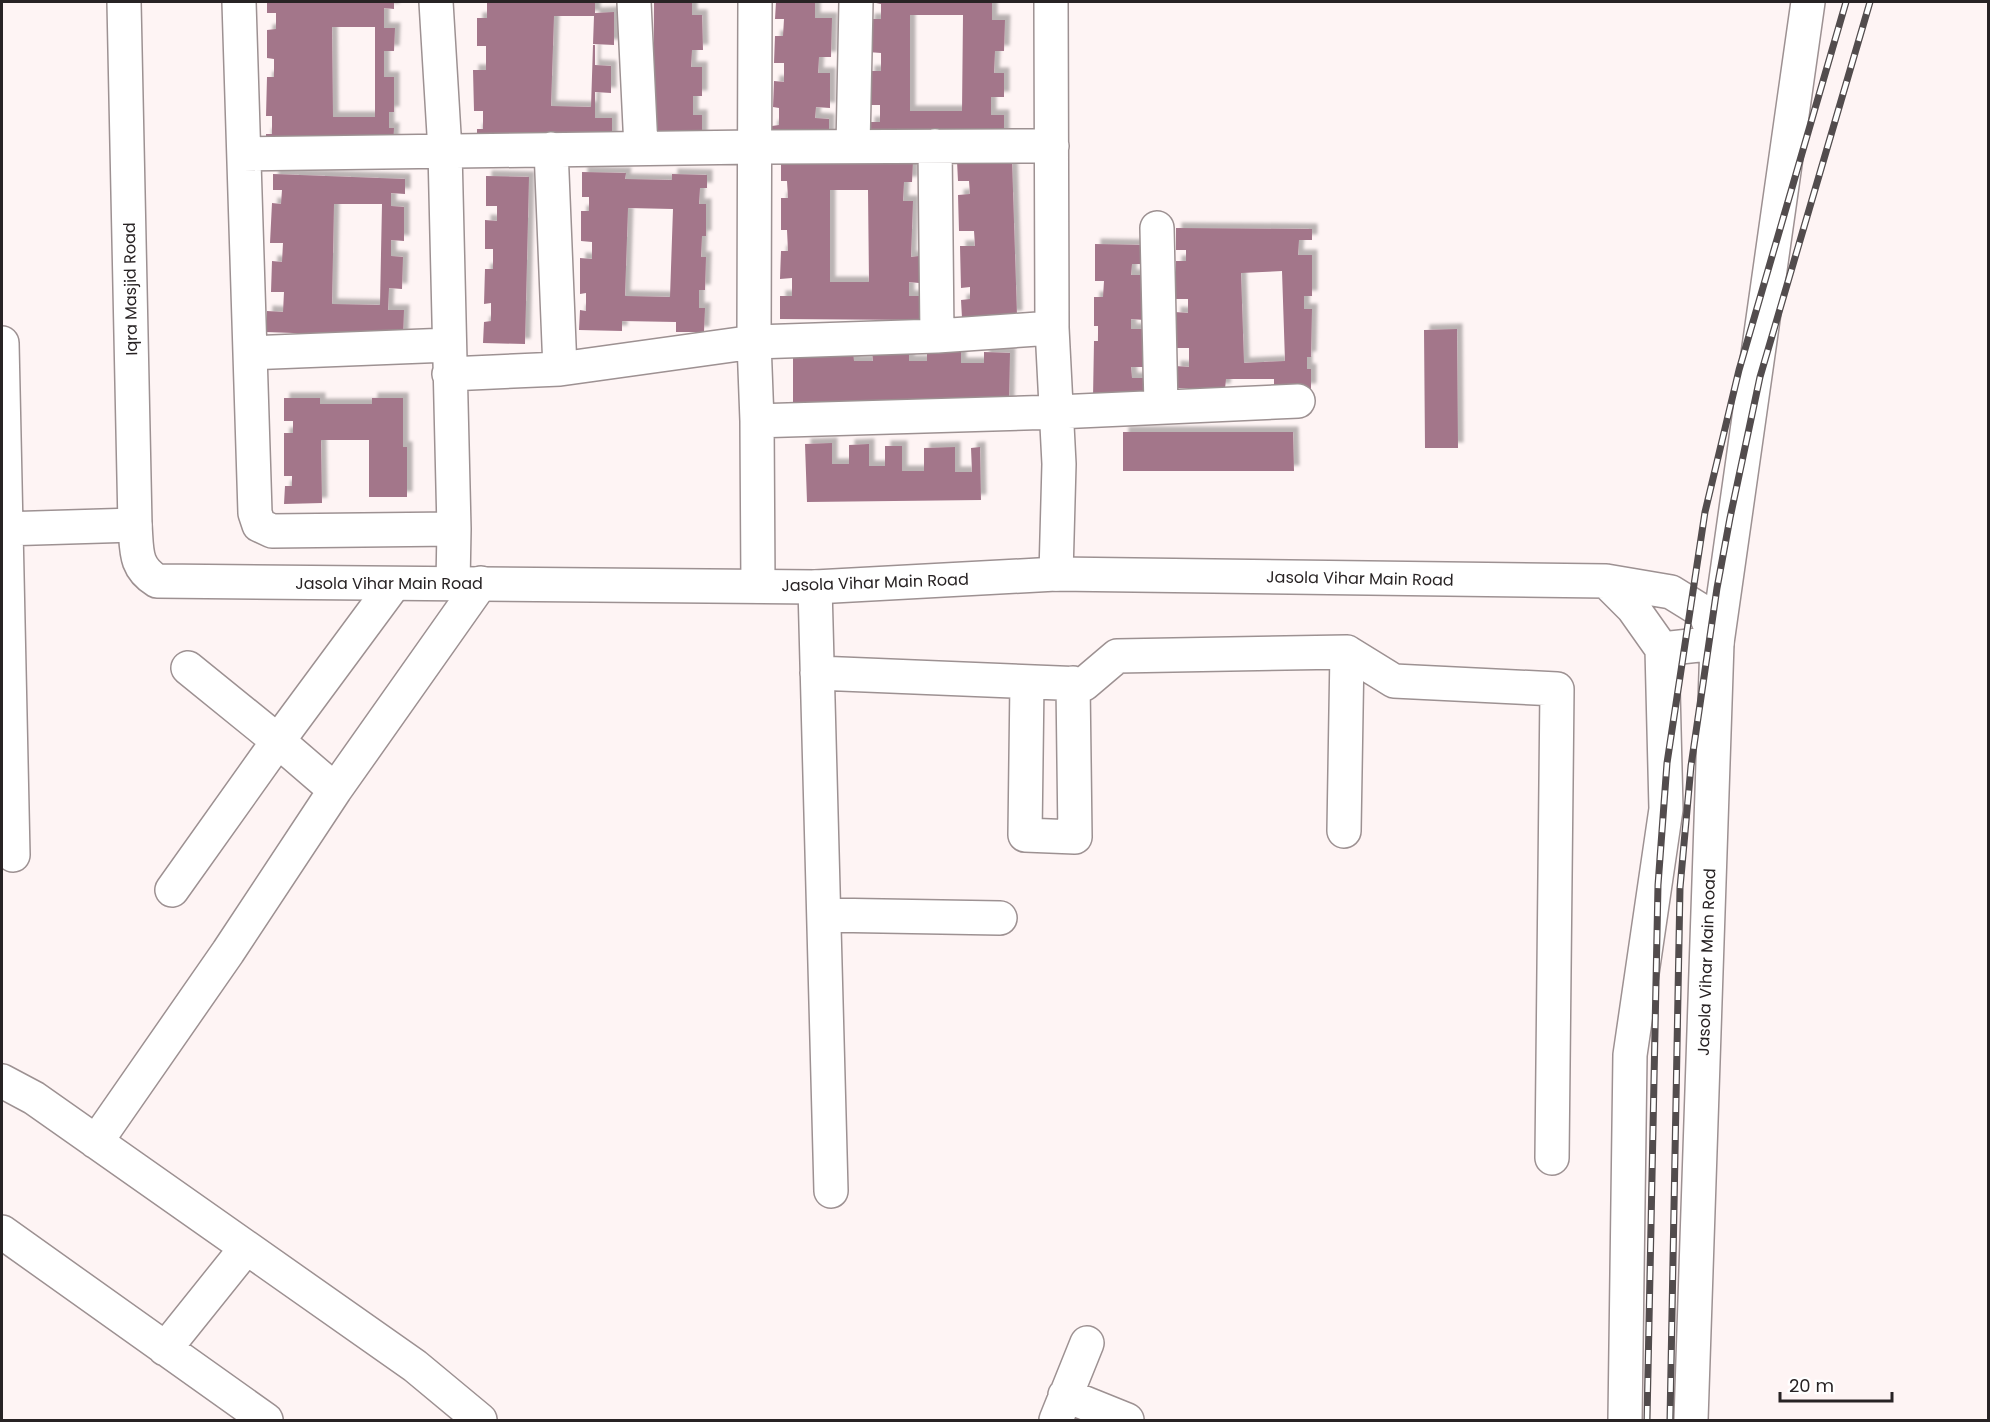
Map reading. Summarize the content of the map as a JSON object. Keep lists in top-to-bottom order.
{
  "streets": {
    "street": ["Iqra Masjid Road", "Jasola Vihar Main Road"]
  },
  "crossings": [
    ["Iqra Masjid Road", "Jasola Vihar Main Road"]
  ],
  "scale_bar": "20 m"
}
